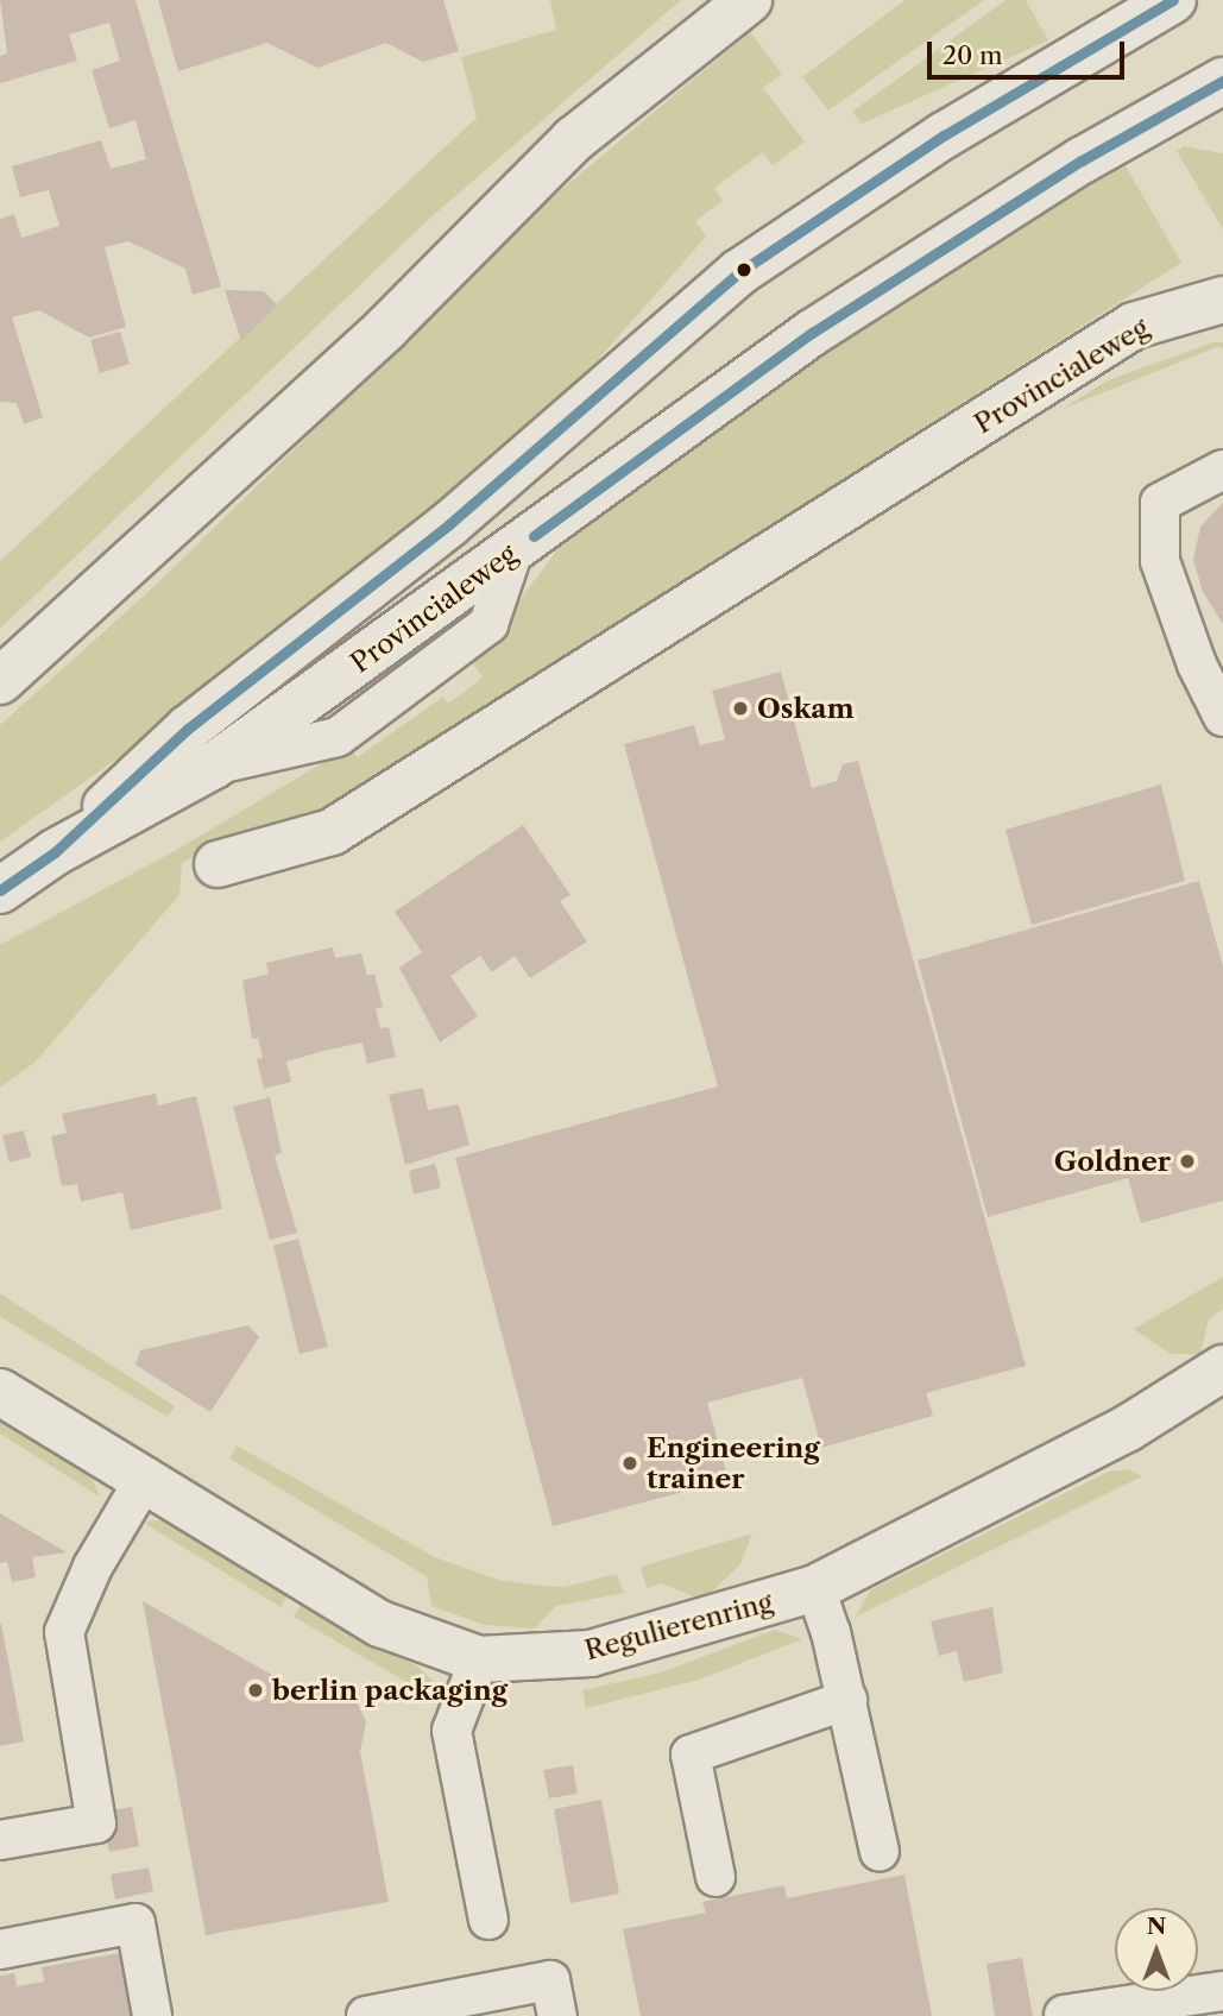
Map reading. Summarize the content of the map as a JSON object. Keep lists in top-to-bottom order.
{
  "streets": {
    "street": ["Provincialeweg", "Regulierenring"]
  },
  "places": [
    "Oskam",
    "Goldner",
    "Engineering trainer",
    "berlin packaging"
  ],
  "scale_bar": "20 m",
  "north": "top"
}
